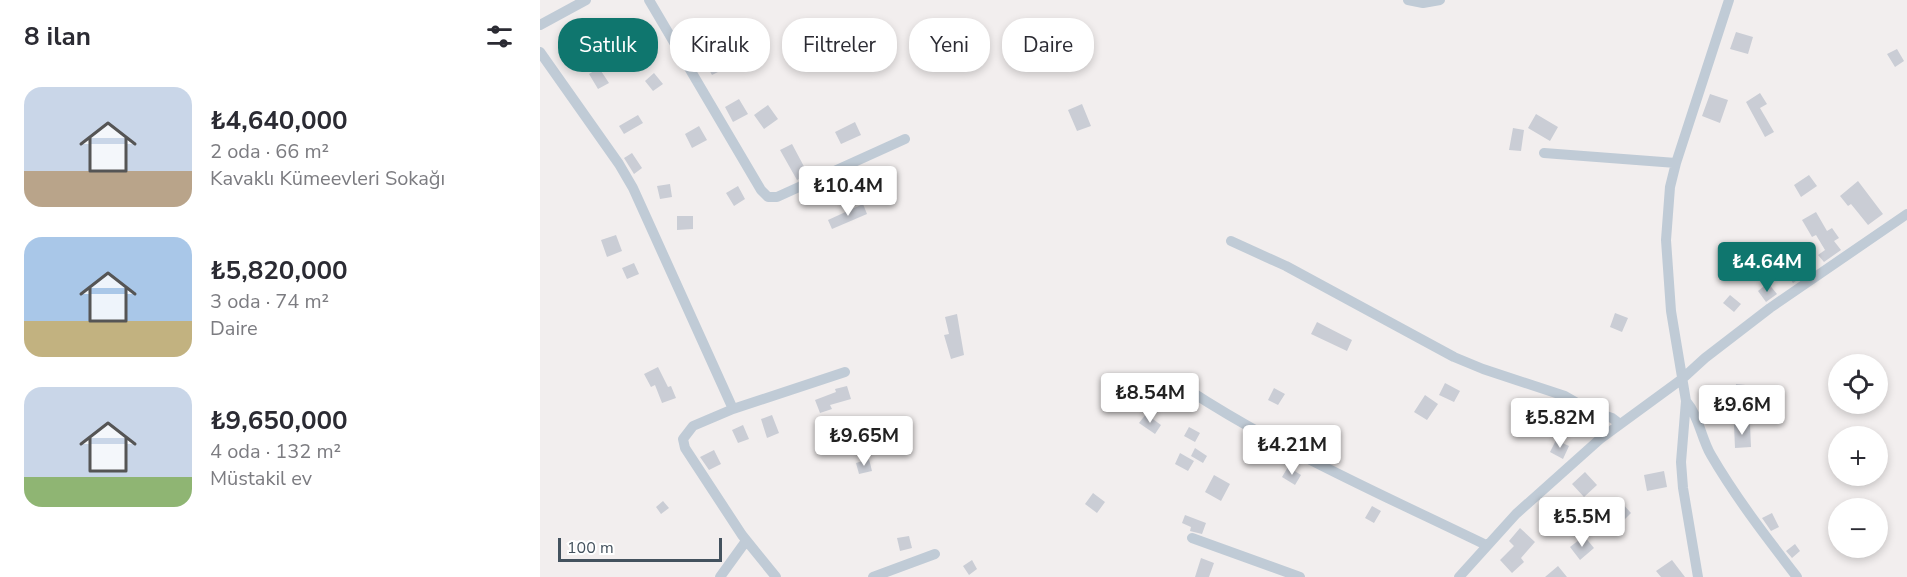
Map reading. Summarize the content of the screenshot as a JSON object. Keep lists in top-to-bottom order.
{
  "scale_bar": "100 m",
  "page": {
    "heading": "8 ilan",
    "chip": [
      "Satılık",
      "Kiralık",
      "Filtreler",
      "Yeni",
      "Daire"
    ],
    "list": [
      {
        "name": "₺4,640,000",
        "note": "2 oda · 66 m² · Kavaklı Kümeevleri Sokağı"
      },
      {
        "name": "₺5,820,000",
        "note": "3 oda · 74 m² · Daire"
      },
      {
        "name": "₺9,650,000",
        "note": "4 oda · 132 m² · Müstakil ev"
      }
    ],
    "price": [
      "₺10.4M",
      "₺4.64M",
      "₺8.54M",
      "₺9.6M",
      "₺5.82M",
      "₺9.65M",
      "₺4.21M",
      "₺5.5M"
    ],
    "map_buttons": ["+", "−"],
    "scale": "100 m"
  }
}
